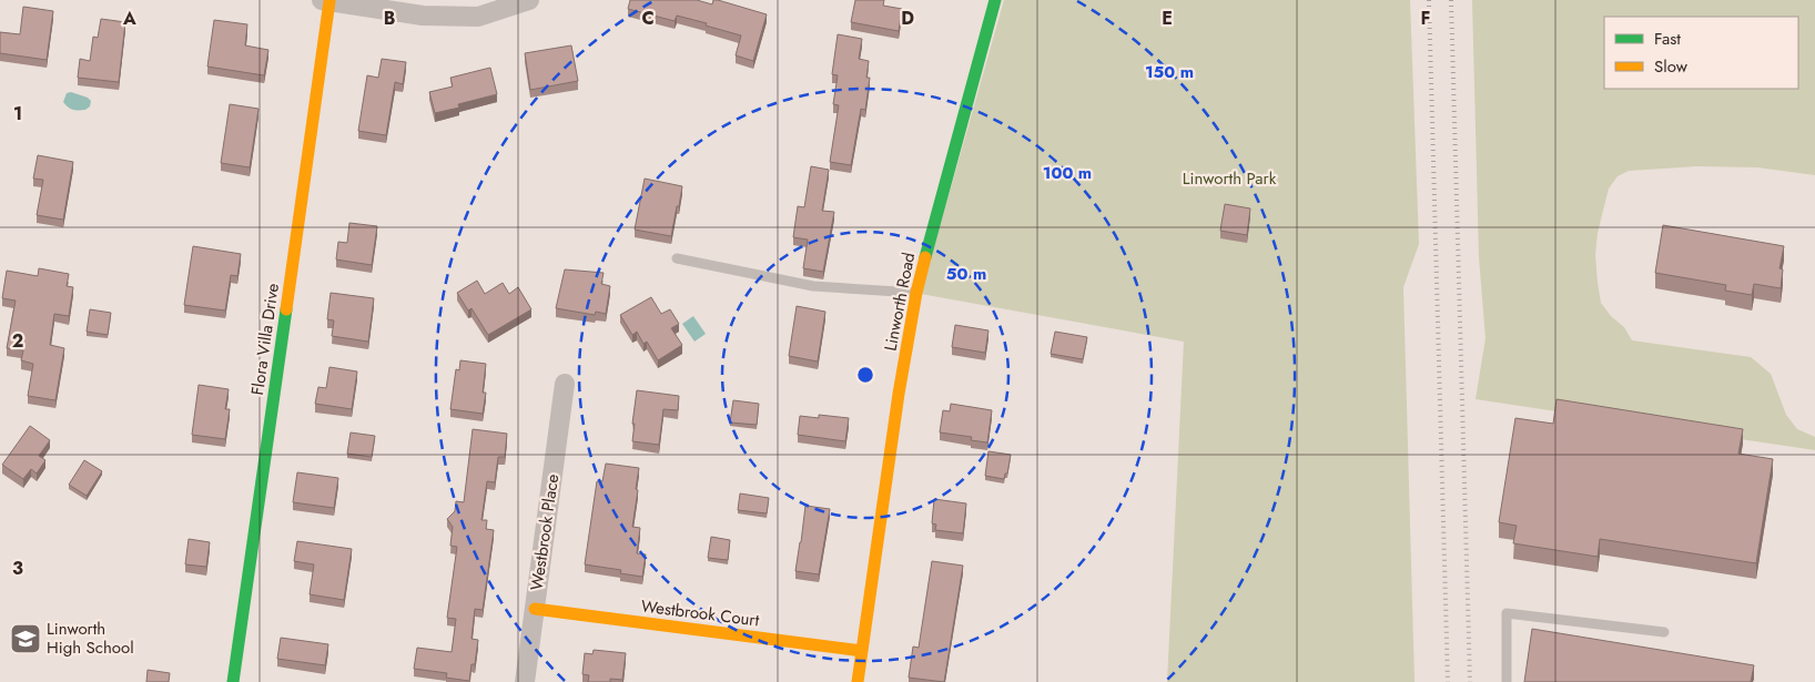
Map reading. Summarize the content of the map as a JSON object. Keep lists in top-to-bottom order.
{
  "streets": {
    "street": [
      "Linworth Road",
      "Flora Villa Drive",
      "Westbrook Place",
      "Westbrook Court"
    ]
  },
  "crossings": [
    ["Linworth Road", "Westbrook Court"],
    ["Westbrook Place", "Westbrook Court"]
  ],
  "parks": ["Linworth Park"],
  "places": {
    "school or university": ["Linworth High School"]
  },
  "legend": ["Fast", "Slow"],
  "grid": {
    "columns": [
      "A",
      "B",
      "C",
      "D",
      "E",
      "F"
    ],
    "rows": ["1", "2", "3"]
  },
  "rings": ["150 m", "100 m", "50 m"]
}
